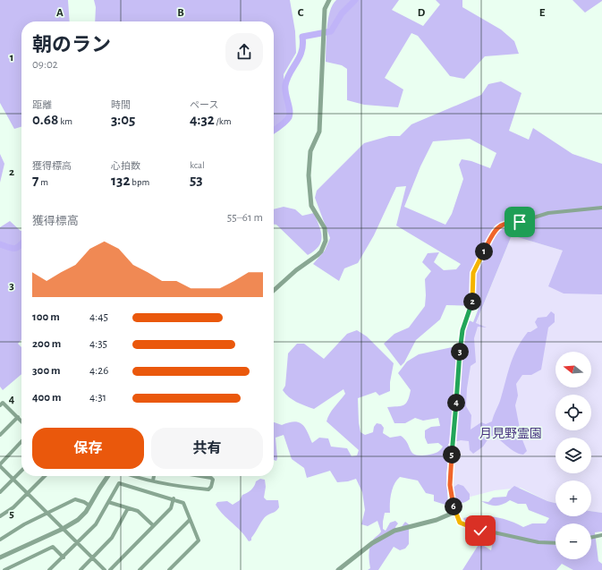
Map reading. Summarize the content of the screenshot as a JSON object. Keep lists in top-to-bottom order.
{
  "parks": ["月見野霊園"],
  "north": "left",
  "page": {
    "heading": ["朝のラン", "09:02"],
    "stats": [
      ["距離", "0.68 km"],
      ["時間", "3:05"],
      ["ペース", "4:32 /km"],
      ["獲得標高", "7 m"],
      ["心拍数", "132 bpm"],
      ["kcal", "53"]
    ],
    "chart": ["獲得標高", "55–61 m"],
    "pins": [
      "1",
      "2",
      "3",
      "4",
      "5",
      "6"
    ],
    "list": [
      {
        "name": "100 m",
        "note": "4:45"
      },
      {
        "name": "200 m",
        "note": "4:35"
      },
      {
        "name": "300 m",
        "note": "4:26"
      },
      {
        "name": "400 m",
        "note": "4:31"
      }
    ],
    "map_buttons": ["+", "−"],
    "buttons": ["保存", "共有"]
  },
  "grid": {
    "columns": [
      "A",
      "B",
      "C",
      "D",
      "E"
    ],
    "rows": [
      "1",
      "2",
      "3",
      "4",
      "5"
    ]
  }
}
